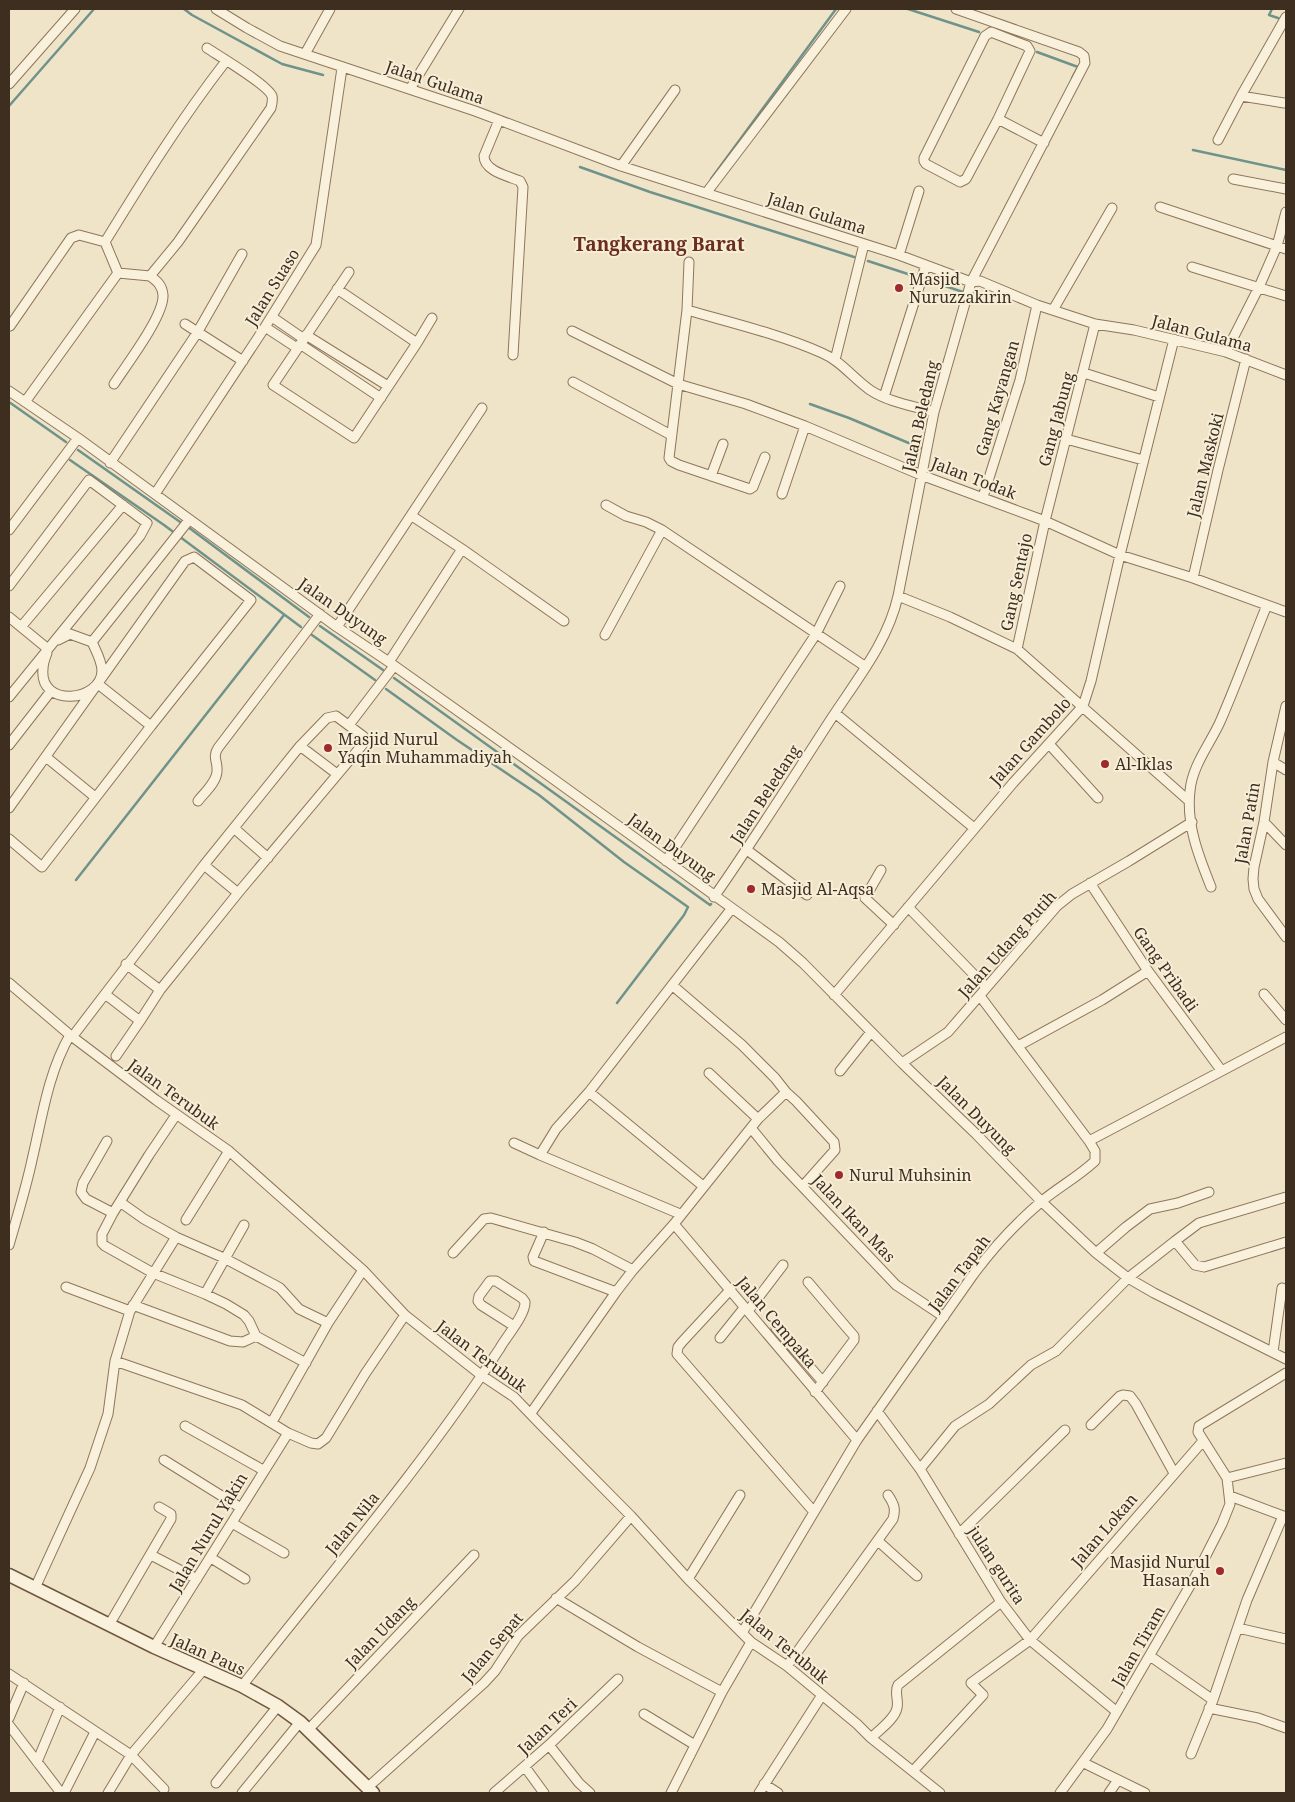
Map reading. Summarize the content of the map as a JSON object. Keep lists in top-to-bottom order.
{
  "streets": {
    "main road": ["Jalan Paus"],
    "street": [
      "Jalan Gulama",
      "Jalan Suaso",
      "Gang Kayangan",
      "Jalan Beledang",
      "Gang Jabung",
      "Jalan Maskoki",
      "Jalan Todak",
      "Gang Sentajo",
      "Jalan Duyung",
      "Jalan Gambolo",
      "Jalan Patin",
      "Jalan Udang Putih",
      "Gang Pribadi",
      "Jalan Terubuk",
      "Jalan Ikan Mas",
      "Jalan Tapah",
      "Jalan Cempaka",
      "Jalan Nila",
      "Jalan Lokan",
      "Jalan Nurul Yakin",
      "julan gurita",
      "Jalan Udang",
      "Jalan Tiram",
      "Jalan Sepat",
      "Jalan Teri"
    ]
  },
  "crossings": [
    ["Jalan Gulama", "Jalan Suaso"],
    ["Jalan Gulama", "Gang Kayangan"],
    ["Jalan Gulama", "Jalan Beledang"],
    ["Jalan Gulama", "Gang Jabung"],
    ["Jalan Gulama", "Jalan Maskoki"],
    ["Jalan Gulama", "Jalan Gambolo"],
    ["Jalan Suaso", "Jalan Duyung"],
    ["Gang Kayangan", "Jalan Todak"],
    ["Jalan Beledang", "Jalan Todak"],
    ["Jalan Beledang", "Jalan Duyung"],
    ["Gang Jabung", "Jalan Todak"],
    ["Gang Jabung", "Gang Sentajo"],
    ["Jalan Maskoki", "Jalan Todak"],
    ["Jalan Todak", "Gang Sentajo"],
    ["Jalan Todak", "Jalan Gambolo"],
    ["Jalan Duyung", "Jalan Gambolo"],
    ["Jalan Duyung", "Jalan Udang Putih"],
    ["Jalan Duyung", "Jalan Tapah"],
    ["Jalan Udang Putih", "Gang Pribadi"],
    ["Jalan Terubuk", "Jalan Tapah"],
    ["Jalan Terubuk", "Jalan Nila"],
    ["Jalan Terubuk", "Jalan Lokan"],
    ["Jalan Terubuk", "Jalan Sepat"],
    ["Jalan Ikan Mas", "Jalan Tapah"],
    ["Jalan Tapah", "Jalan Cempaka"],
    ["Jalan Tapah", "julan gurita"],
    ["Jalan Nila", "Jalan Paus"],
    ["Jalan Lokan", "julan gurita"],
    ["Jalan Nurul Yakin", "Jalan Paus"],
    ["julan gurita", "Jalan Tiram"],
    ["Jalan Udang", "Jalan Paus"],
    ["Jalan Sepat", "Jalan Paus"]
  ],
  "districts": ["Tangkerang Barat"],
  "places": [
    "Masjid Nuruzzakirin",
    "Masjid Nurul Yaqin Muhammadiyah",
    "Al-Iklas",
    "Masjid Al-Aqsa",
    "Nurul Muhsinin",
    "Masjid Nurul Hasanah"
  ]
}
